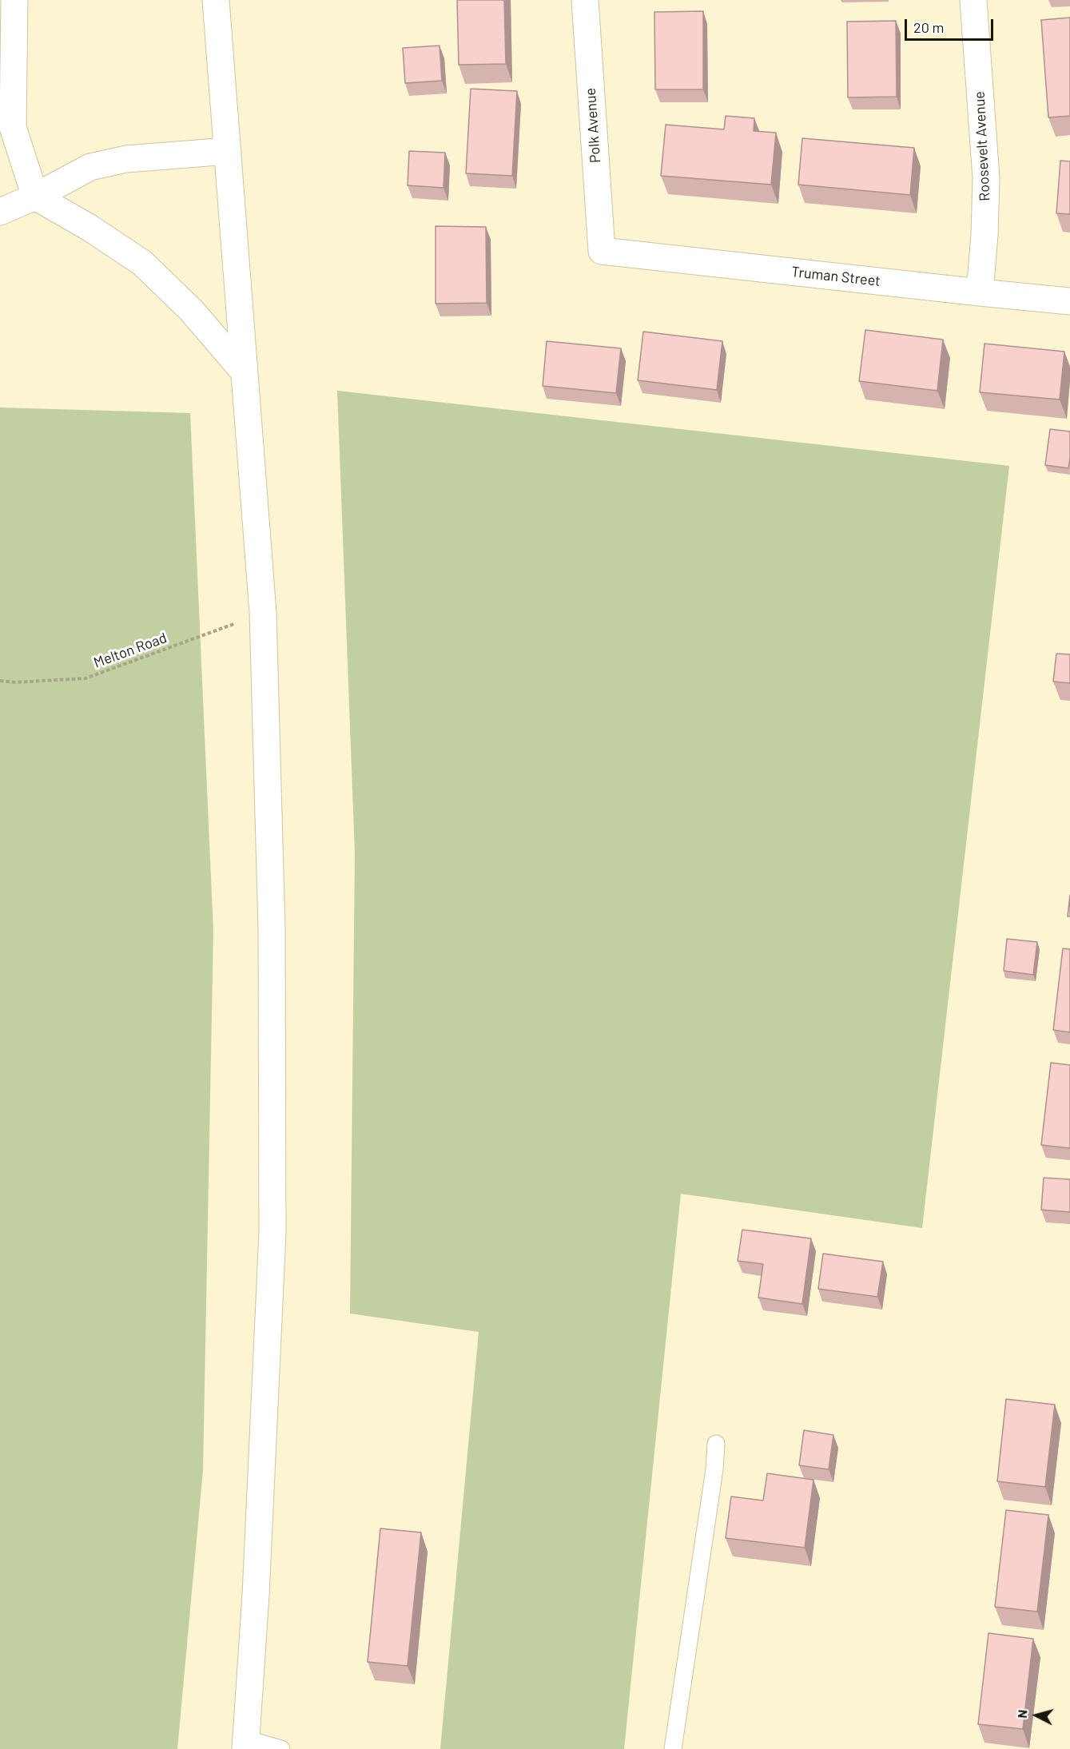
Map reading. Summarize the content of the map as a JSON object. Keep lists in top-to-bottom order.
{
  "streets": {
    "street": ["Polk Avenue", "Roosevelt Avenue", "Truman Street"],
    "path": ["Melton Road"]
  },
  "crossings": [
    ["Polk Avenue", "Truman Street"],
    ["Roosevelt Avenue", "Truman Street"]
  ],
  "scale_bar": "20 m",
  "north": "left"
}
